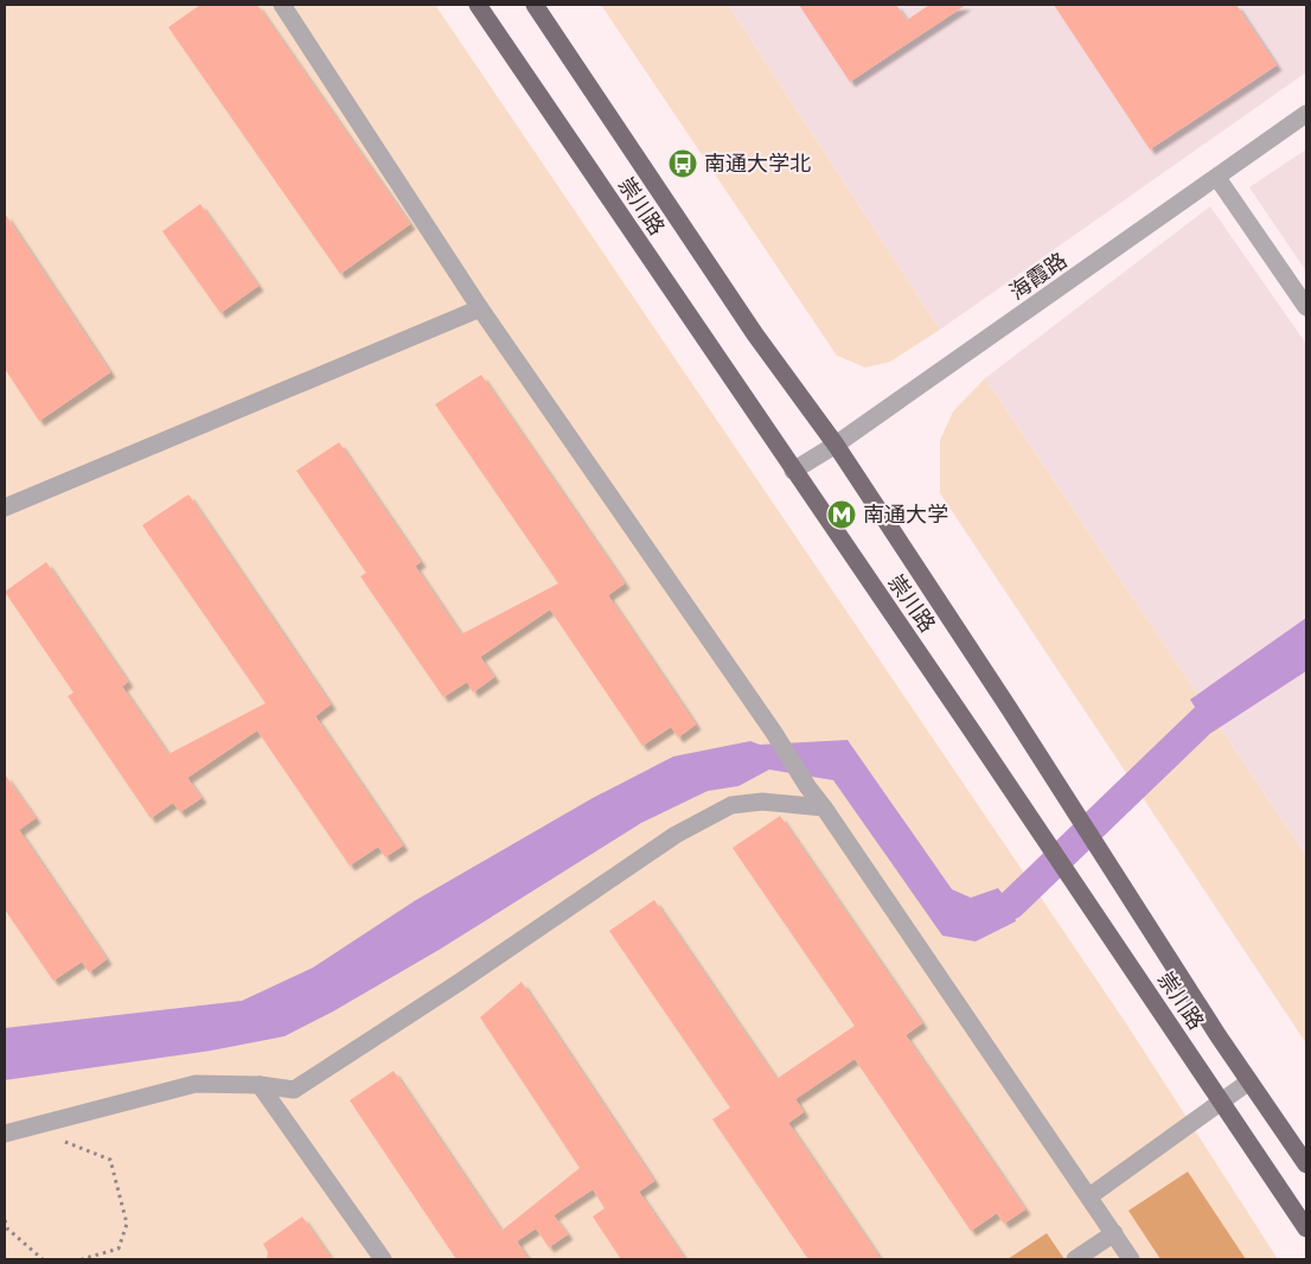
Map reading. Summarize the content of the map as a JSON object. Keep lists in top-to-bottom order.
{
  "streets": {
    "main road": ["崇川路"],
    "street": ["海霞路"]
  },
  "crossings": [
    ["崇川路", "海霞路"]
  ],
  "places": {
    "bus stop": ["南通大学北"],
    "metro station": ["南通大学"]
  }
}
